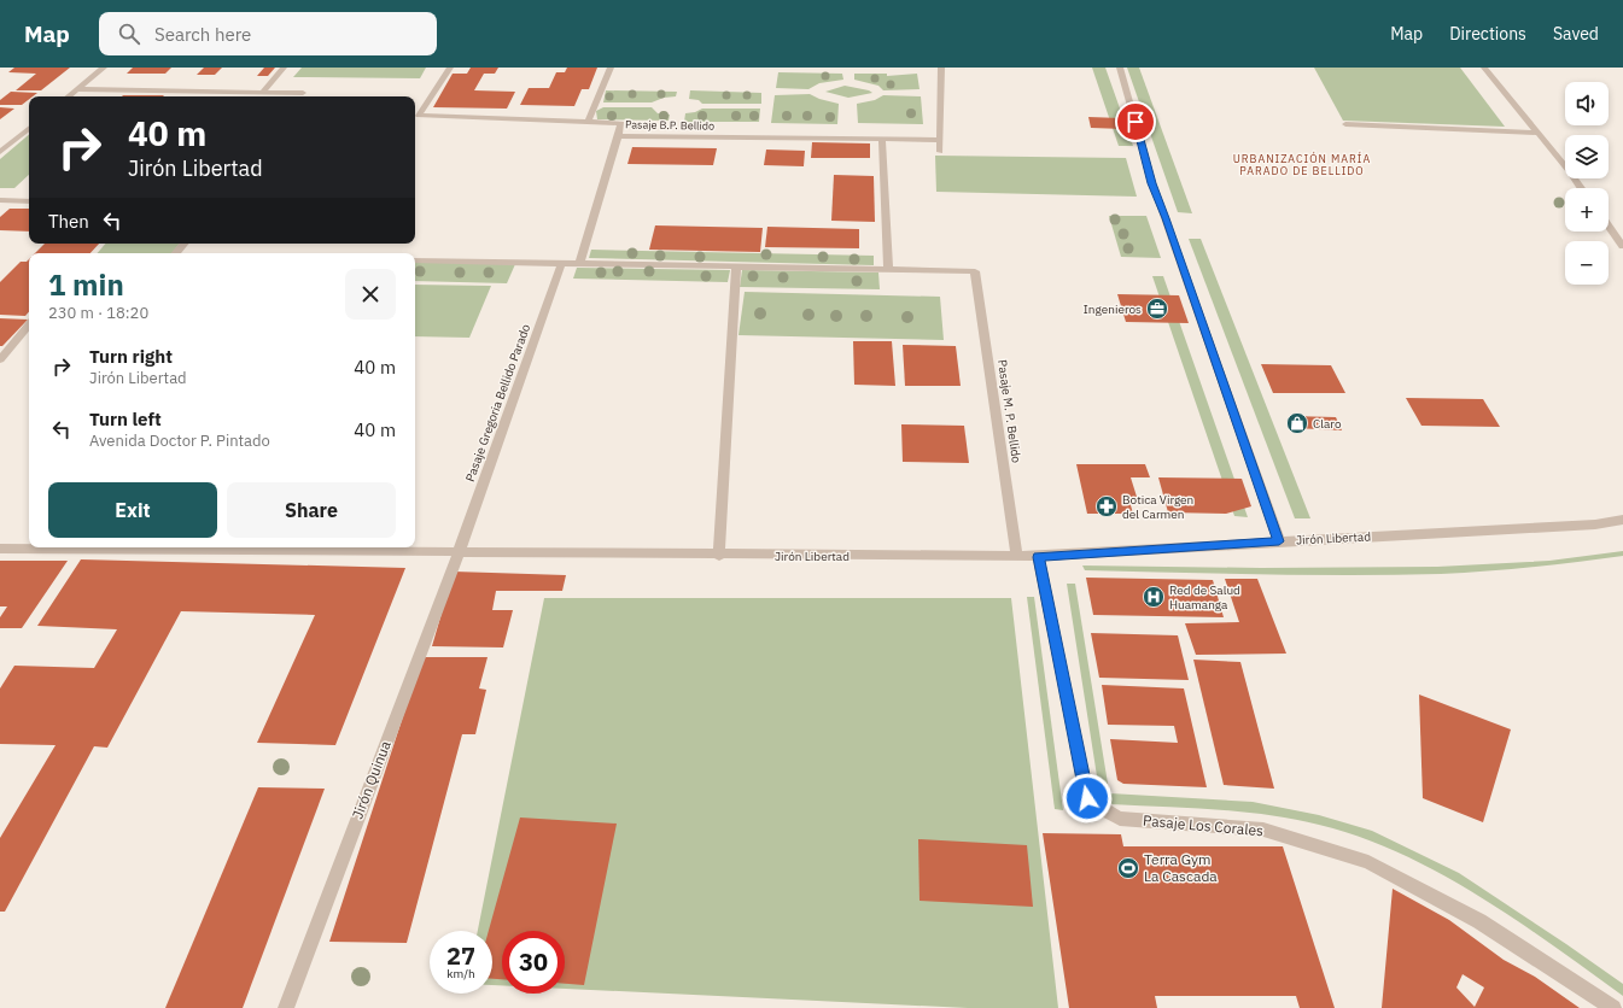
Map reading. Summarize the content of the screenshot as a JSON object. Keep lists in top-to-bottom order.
{
  "streets": {
    "street": [
      "Pasaje B.P. Bellido",
      "Pasaje Gregoria Bellido Parado",
      "Pasaje M. P. Bellido",
      "Jirón Libertad",
      "Jirón Quinua",
      "Pasaje Los Corales"
    ]
  },
  "crossings": [
    ["Pasaje Gregoria Bellido Parado", "Jirón Libertad"],
    ["Pasaje Gregoria Bellido Parado", "Jirón Quinua"],
    ["Pasaje M. P. Bellido", "Jirón Libertad"],
    ["Jirón Libertad", "Jirón Quinua"],
    ["Jirón Libertad", "Pasaje Los Corales"]
  ],
  "districts": ["URBANIZACIÓN MARÍA PARADO DE BELLIDO"],
  "places": {
    "office": ["Ingenieros"],
    "shop": ["Claro"],
    "pharmacy": ["Botica Virgen del Carmen"],
    "hospital": ["Red de Salud Huamanga"],
    "sports": ["Terra Gym La Cascada"]
  },
  "page": {
    "header": "Map",
    "search": "Search here",
    "nav": ["Map", "Directions", "Saved"],
    "map_buttons": ["+", "−"],
    "turn": ["40 m", "Jirón Libertad"],
    "then": "Then",
    "heading": ["1 min", "230 m · 18:20"],
    "list": [
      {
        "name": "Turn right",
        "note": "Jirón Libertad",
        "value": "40 m"
      },
      {
        "name": "Turn left",
        "note": "Avenida Doctor P. Pintado",
        "value": "40 m"
      }
    ],
    "buttons": ["Exit", "Share"],
    "speed": "27 km/h",
    "limit": "30"
  }
}
